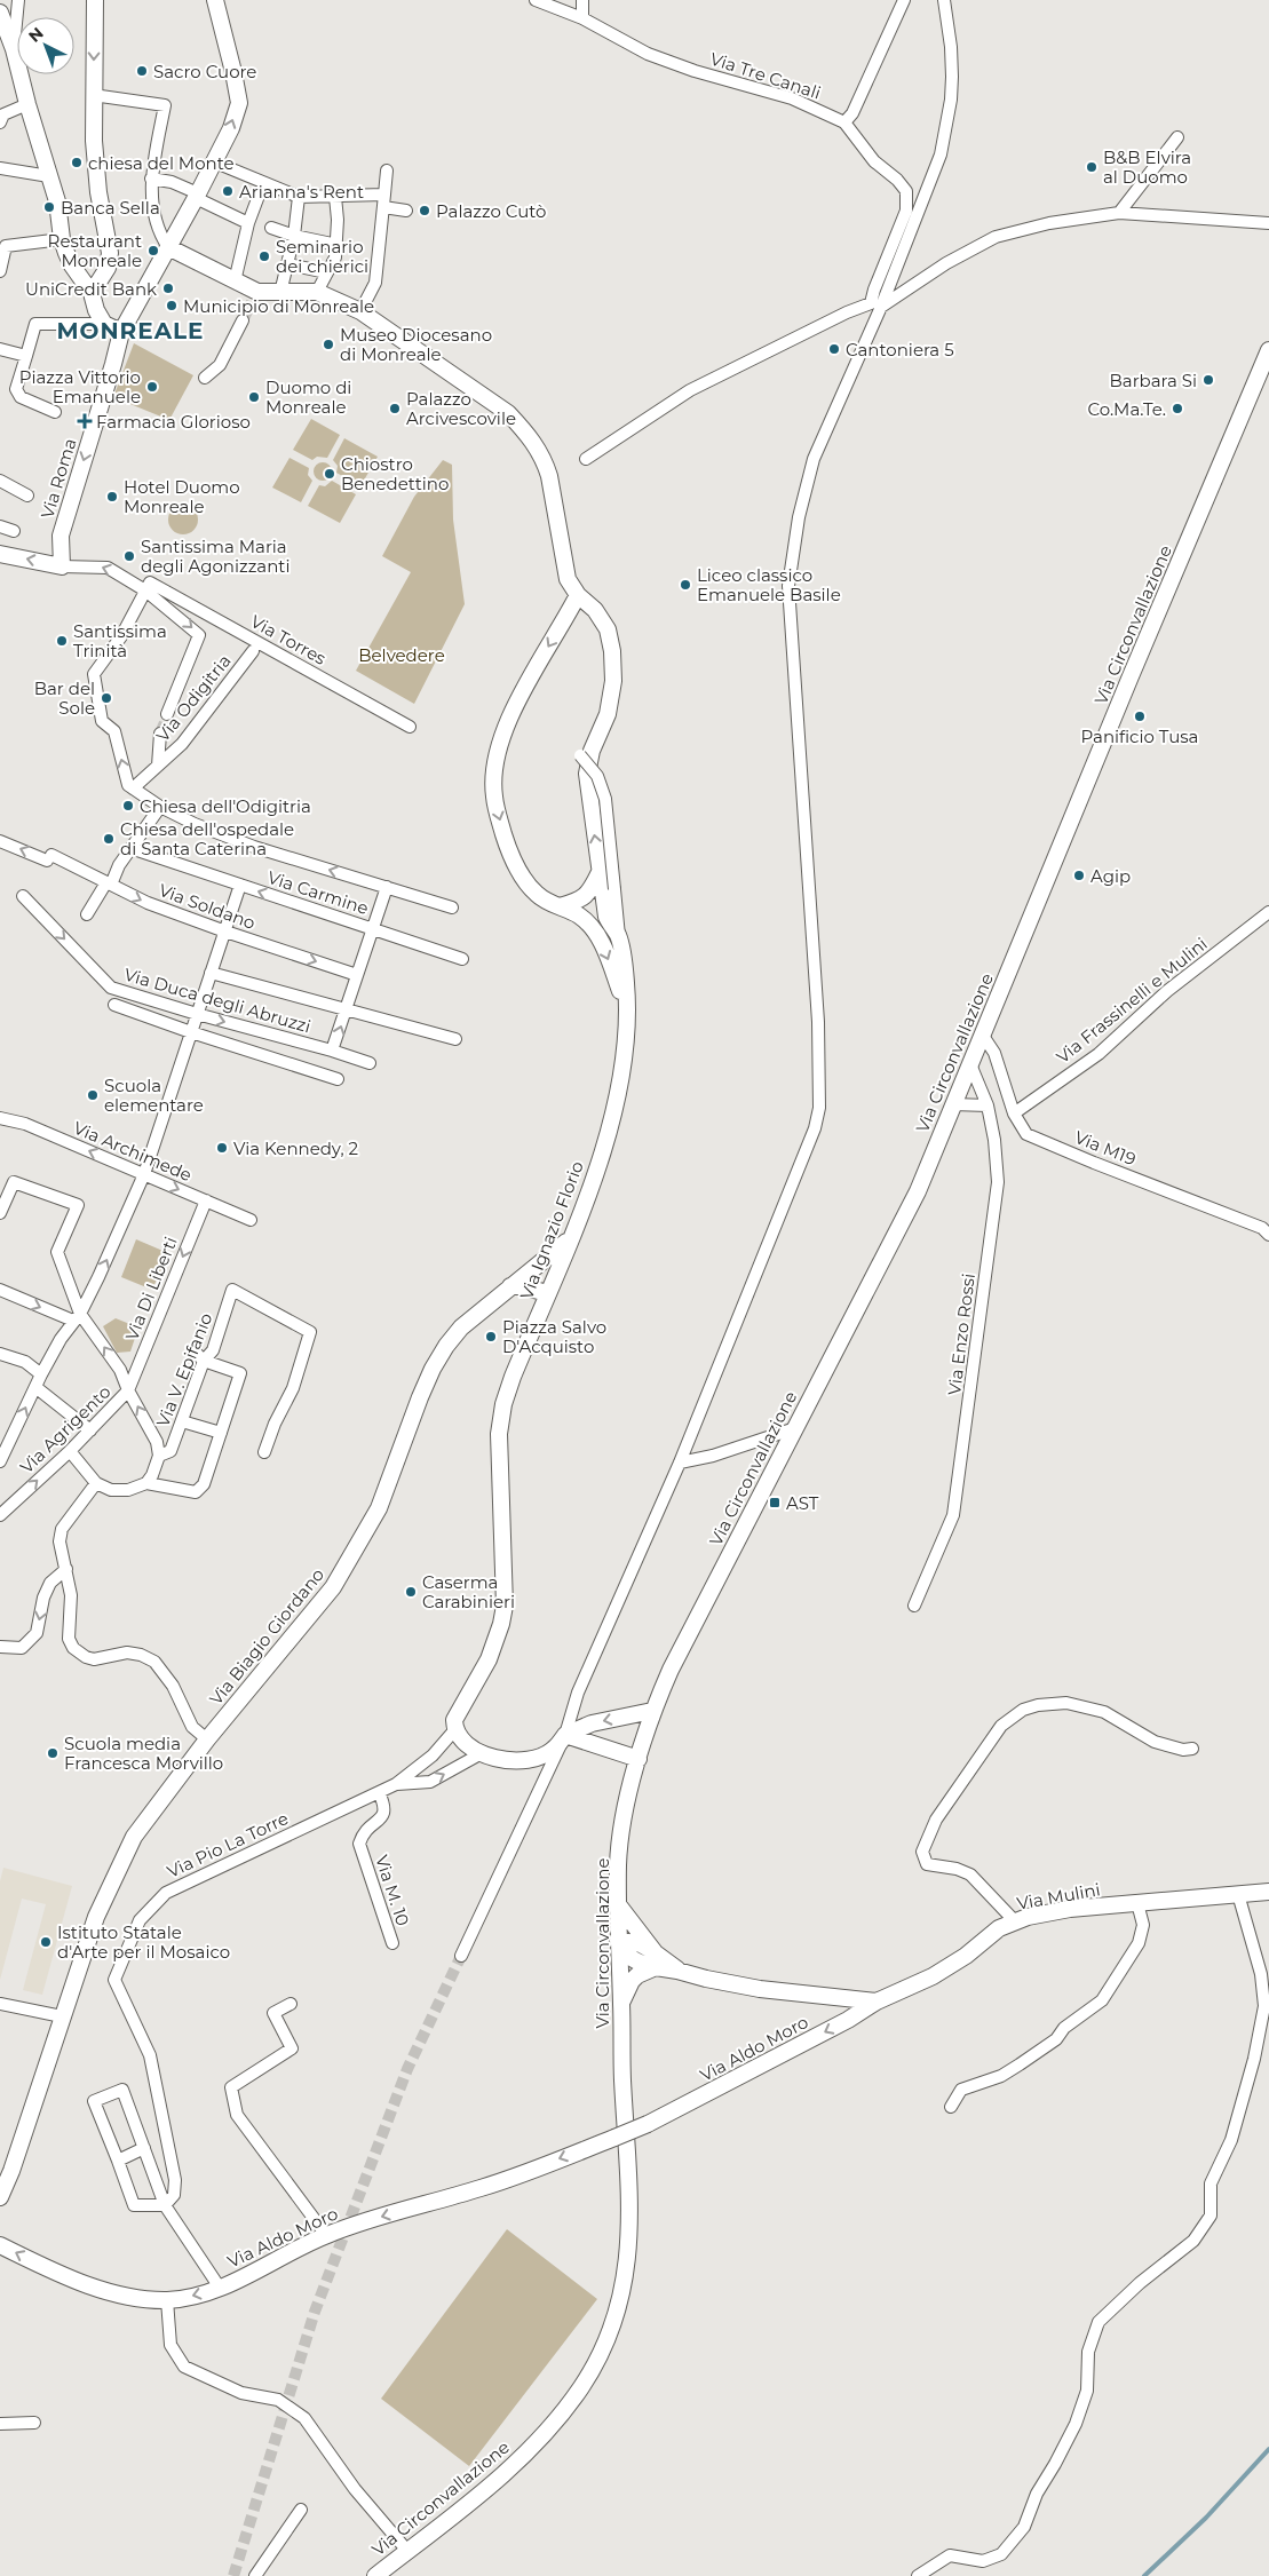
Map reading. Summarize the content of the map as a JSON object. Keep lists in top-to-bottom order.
{
  "streets": {
    "street": [
      "Via Tre Canali",
      "Via Roma",
      "Via Circonvallazione",
      "Via Torres",
      "Via Odigitria",
      "Via Carmine",
      "Via Soldano",
      "Via Duca degli Abruzzi",
      "Via Frassinelli e Mulini",
      "Via M19",
      "Via Archimede",
      "Via Ignazio Florio",
      "Via Di Liberti",
      "Via Enzo Rossi",
      "Via V. Epifanio",
      "Via Agrigento",
      "Via Biagio Giordano",
      "Via Pio La Torre",
      "Via M. 10",
      "Via Mulini",
      "Via Aldo Moro"
    ]
  },
  "crossings": [
    ["Via Circonvallazione", "Via M19"],
    ["Via Circonvallazione", "Via Enzo Rossi"],
    ["Via Frassinelli e Mulini", "Via M19"],
    ["Via Archimede", "Via Di Liberti"],
    ["Via Ignazio Florio", "Via Biagio Giordano"],
    ["Via Di Liberti", "Via Agrigento"],
    ["Via Pio La Torre", "Via M. 10"],
    ["Via Mulini", "Via Aldo Moro"]
  ],
  "one_way": ["Via Aldo Moro"],
  "districts": ["MONREALE"],
  "parks": ["Belvedere"],
  "places": {
    "other": [
      "Sacro Cuore",
      "chiesa del Monte",
      "B&B Elvira al Duomo",
      "Arianna's Rent",
      "Banca Sella",
      "Palazzo Cutò",
      "Restaurant Monreale",
      "Seminario dei chierici",
      "UniCredit Bank",
      "Municipio di Monreale",
      "Museo Diocesano di Monreale",
      "Cantoniera 5",
      "Barbara Si",
      "Piazza Vittorio Emanuele",
      "Duomo di Monreale",
      "Palazzo Arcivescovile",
      "Co.Ma.Te.",
      "Chiostro Benedettino",
      "Hotel Duomo Monreale",
      "Santissima Maria degli Agonizzanti",
      "Liceo classico Emanuele Basile",
      "Santissima Trinità",
      "Bar del Sole",
      "Panificio Tusa",
      "Chiesa dell'Odigitria",
      "Chiesa dell'ospedale di Santa Caterina",
      "Agip",
      "Scuola elementare",
      "Via Kennedy, 2",
      "Piazza Salvo D'Acquisto",
      "Caserma Carabinieri",
      "Scuola media Francesca Morvillo",
      "Istituto Statale d'Arte per il Mosaico"
    ],
    "health": ["Farmacia Glorioso"],
    "transit": ["AST"]
  },
  "north": "top left"
}
